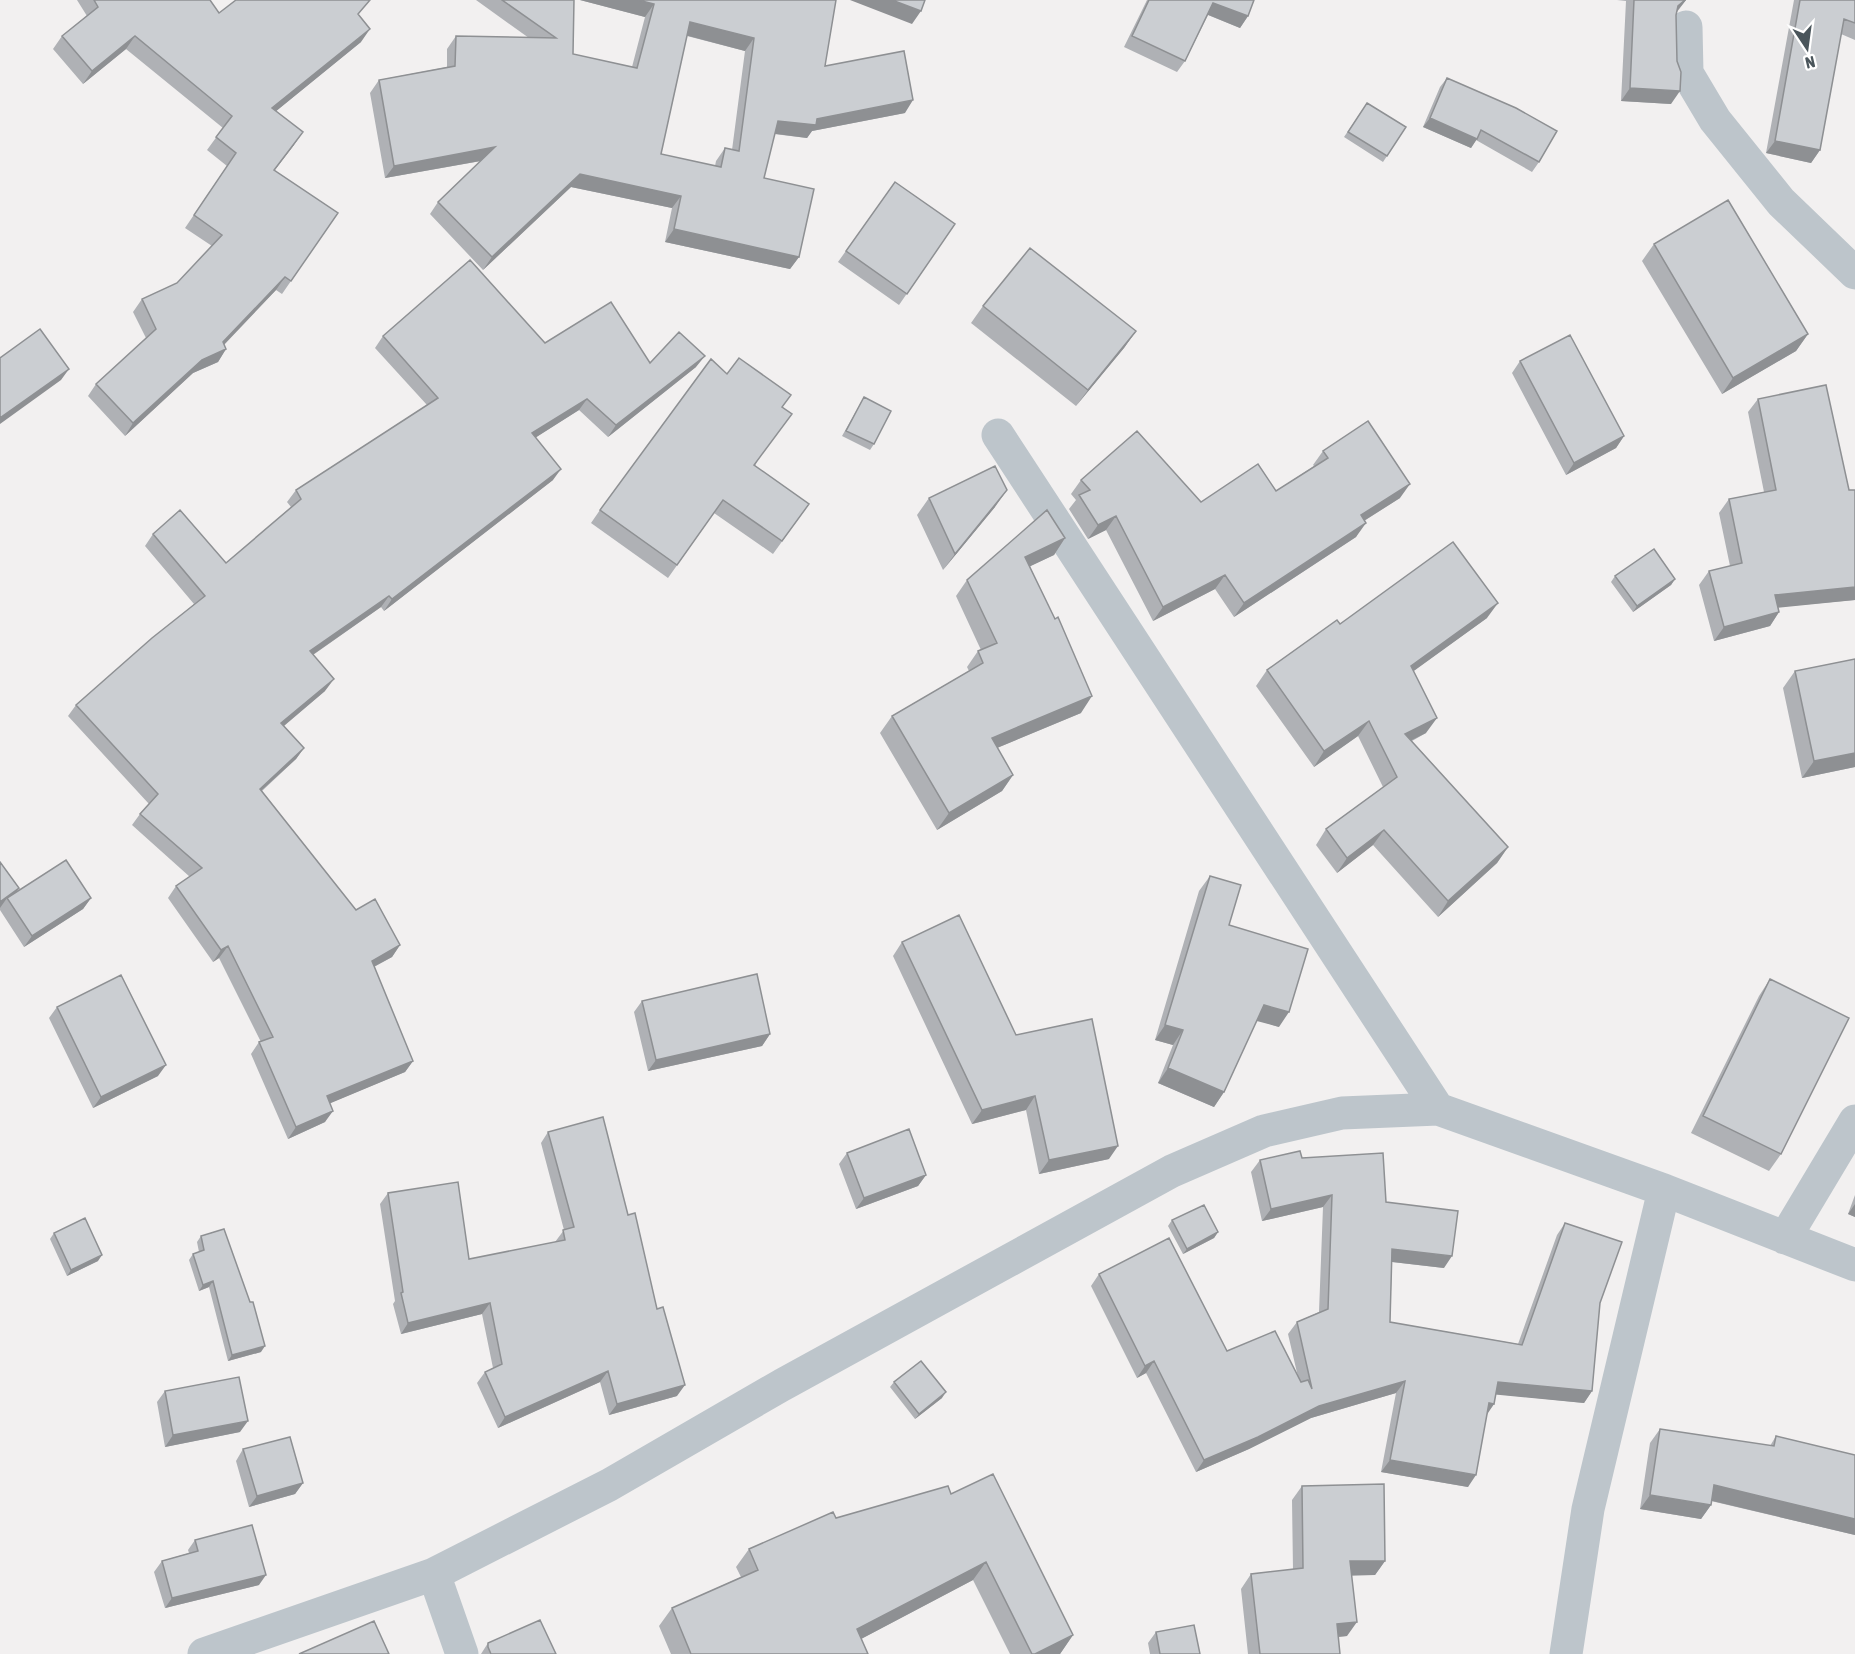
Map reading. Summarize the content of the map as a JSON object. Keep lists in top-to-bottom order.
{
  "north": "bottom"
}
